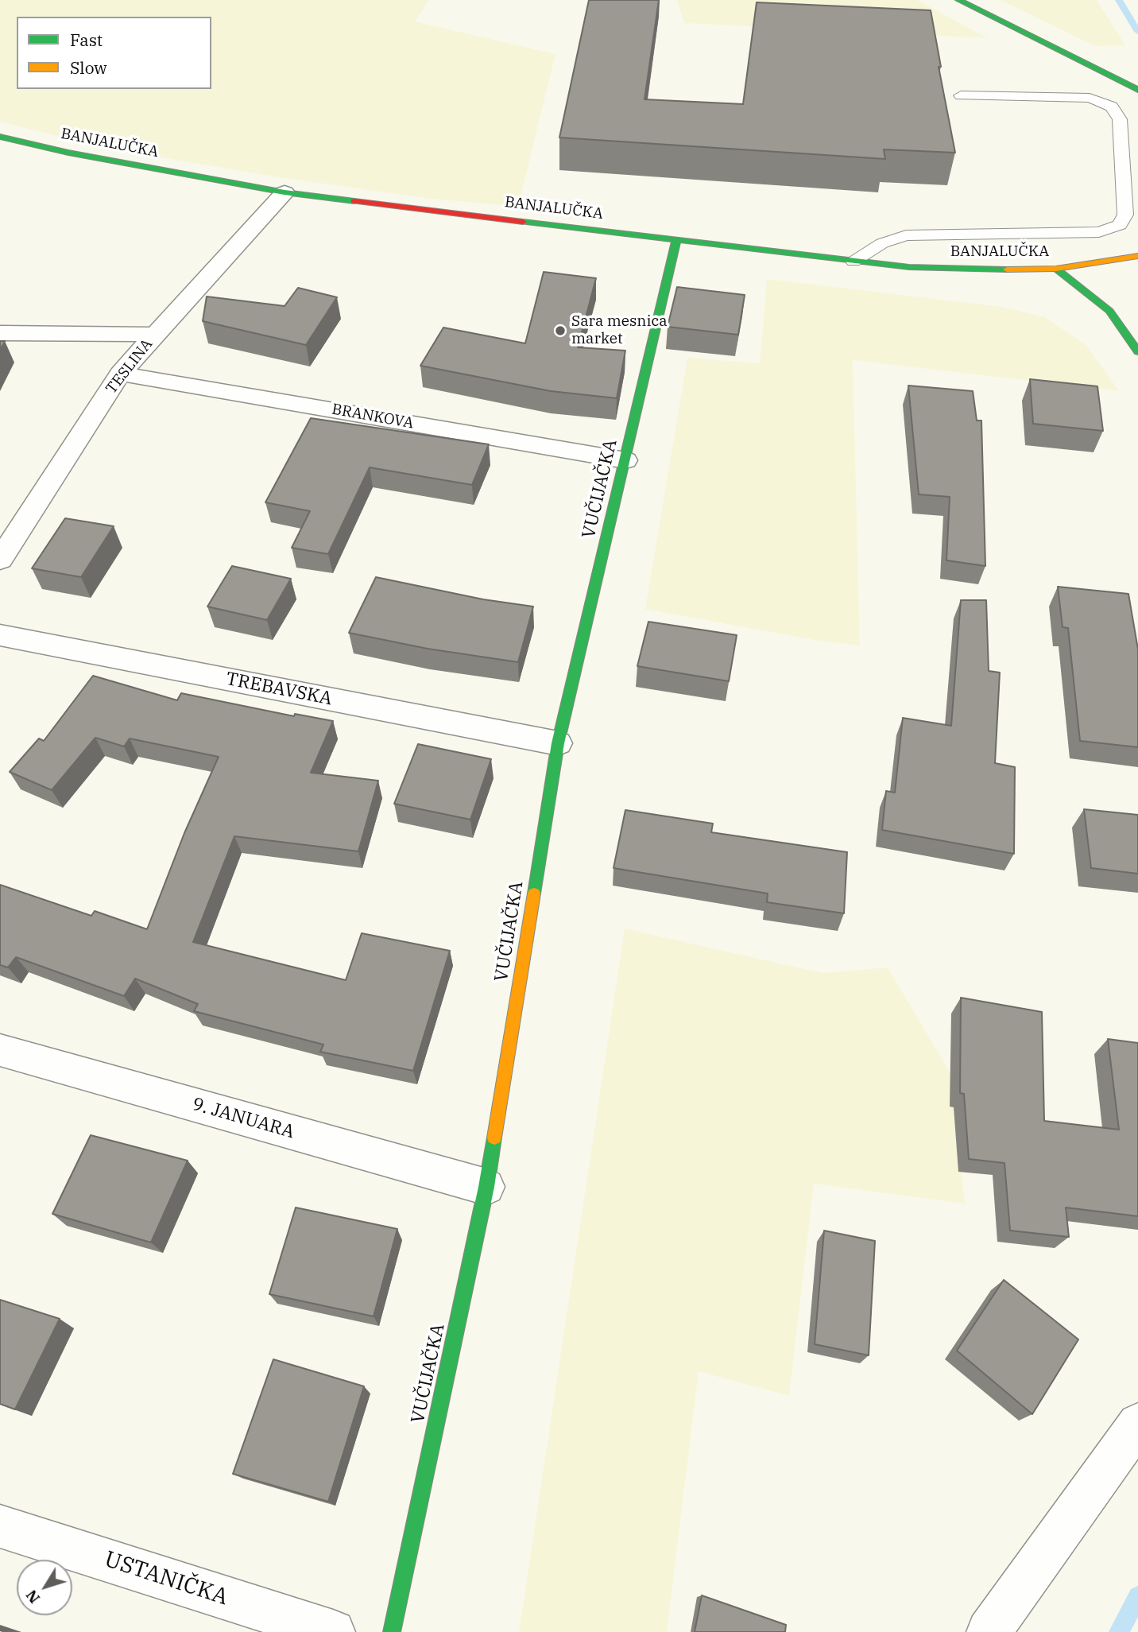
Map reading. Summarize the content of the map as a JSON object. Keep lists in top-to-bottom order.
{
  "streets": {
    "main road": ["BANJALUČKA", "VUČIJAČKA"],
    "street": [
      "TESLINA",
      "BRANKOVA",
      "TREBAVSKA",
      "9. JANUARA",
      "USTANIČKA"
    ]
  },
  "crossings": [
    ["BANJALUČKA", "TESLINA"],
    ["BANJALUČKA", "VUČIJAČKA"],
    ["TESLINA", "BRANKOVA"],
    ["BRANKOVA", "VUČIJAČKA"],
    ["VUČIJAČKA", "TREBAVSKA"],
    ["VUČIJAČKA", "9. JANUARA"]
  ],
  "places": ["Sara mesnica market"],
  "legend": ["Fast", "Slow"],
  "north": "bottom left"
}
